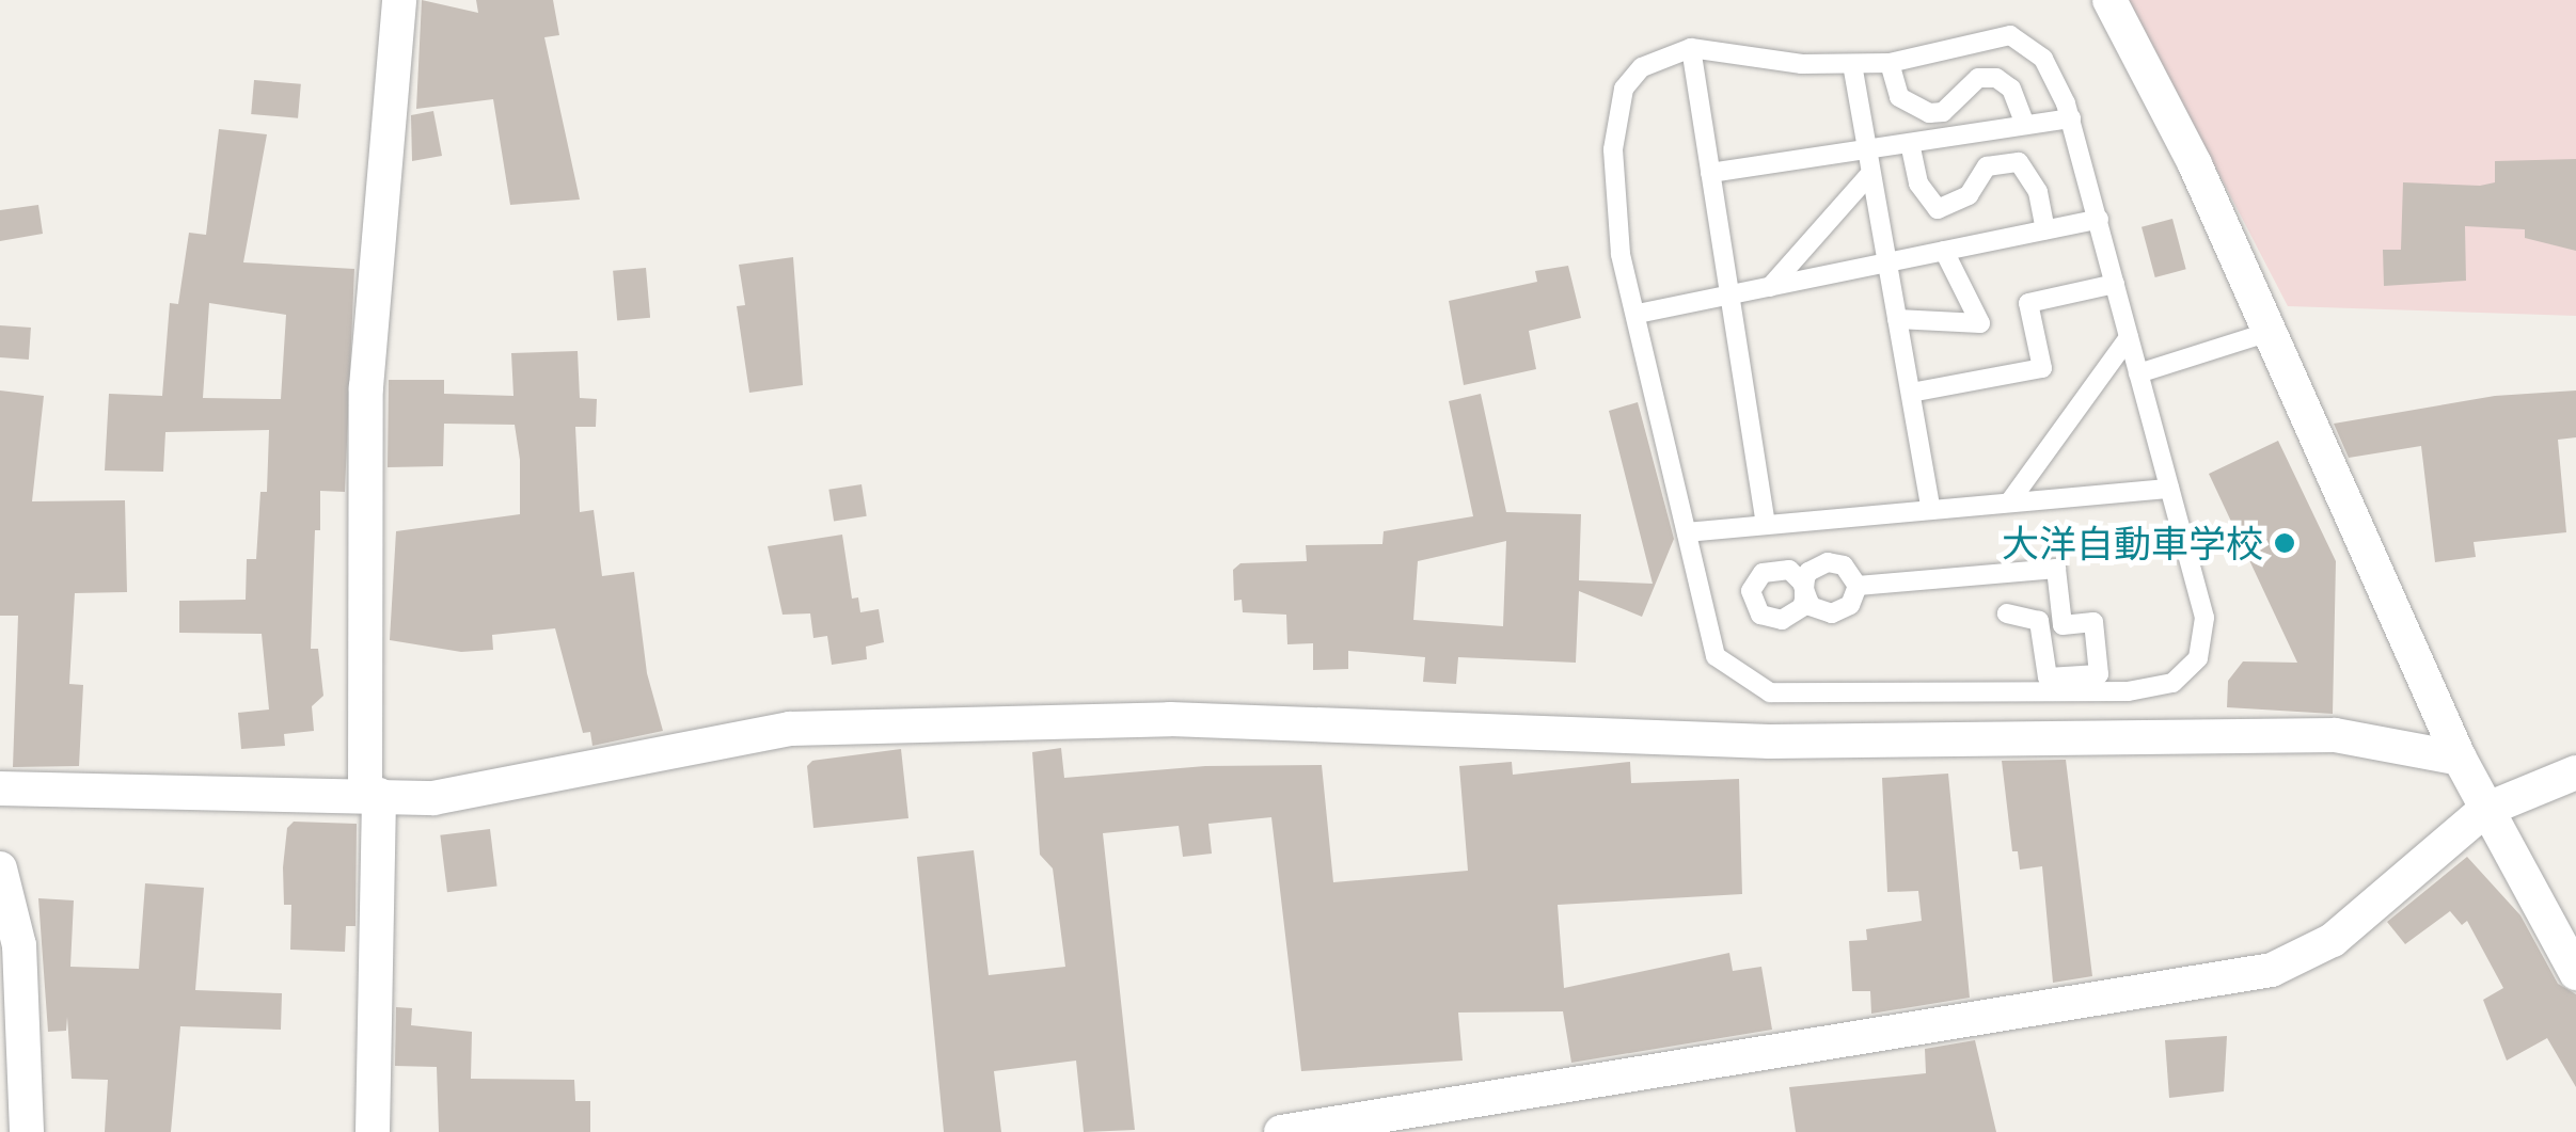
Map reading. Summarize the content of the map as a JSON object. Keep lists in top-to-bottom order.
{
  "places": ["大洋自動車学校"]
}
